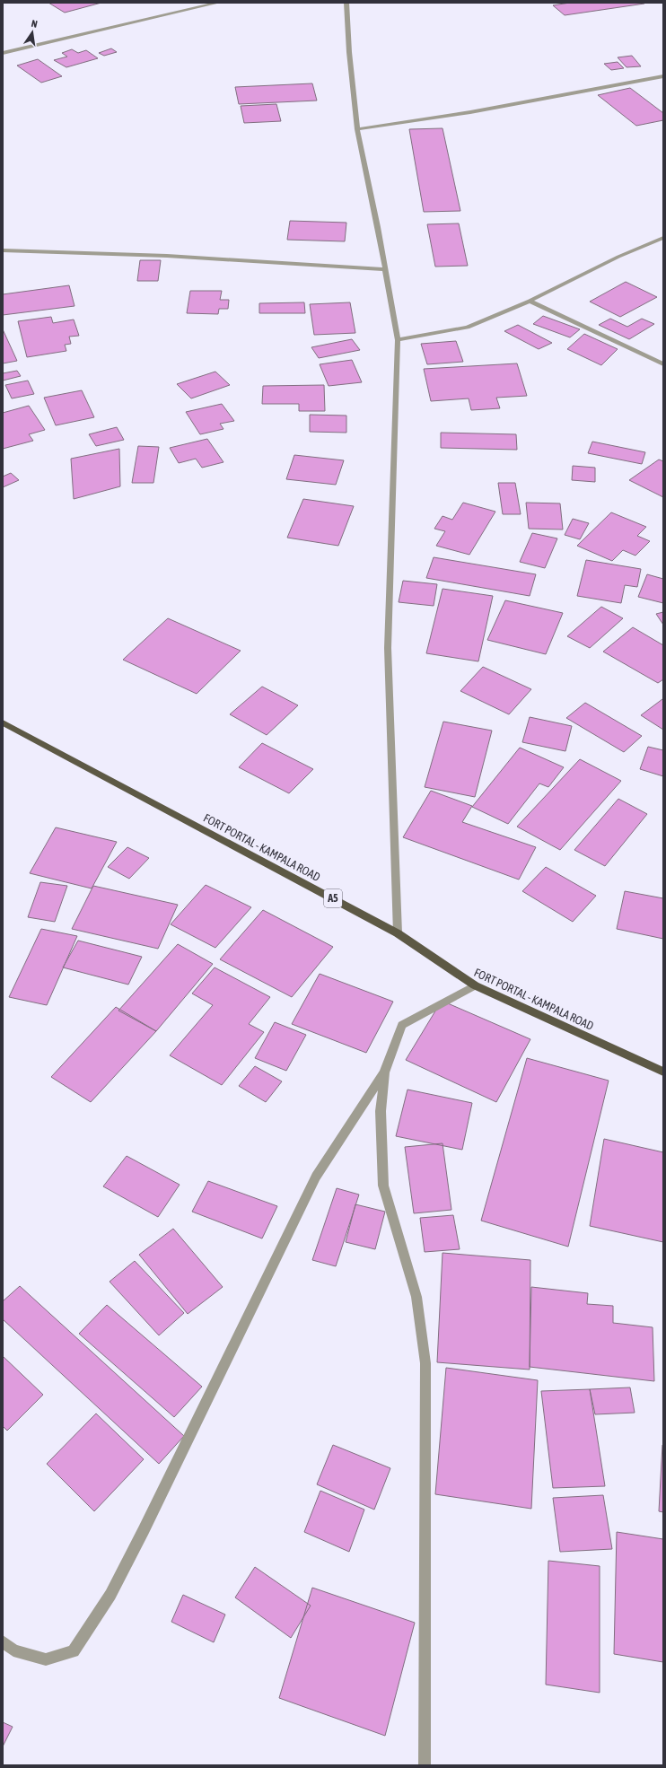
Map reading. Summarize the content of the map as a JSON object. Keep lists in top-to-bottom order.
{
  "streets": {
    "main road": ["FORT PORTAL - KAMPALA ROAD", "A5"]
  },
  "north": "top"
}
